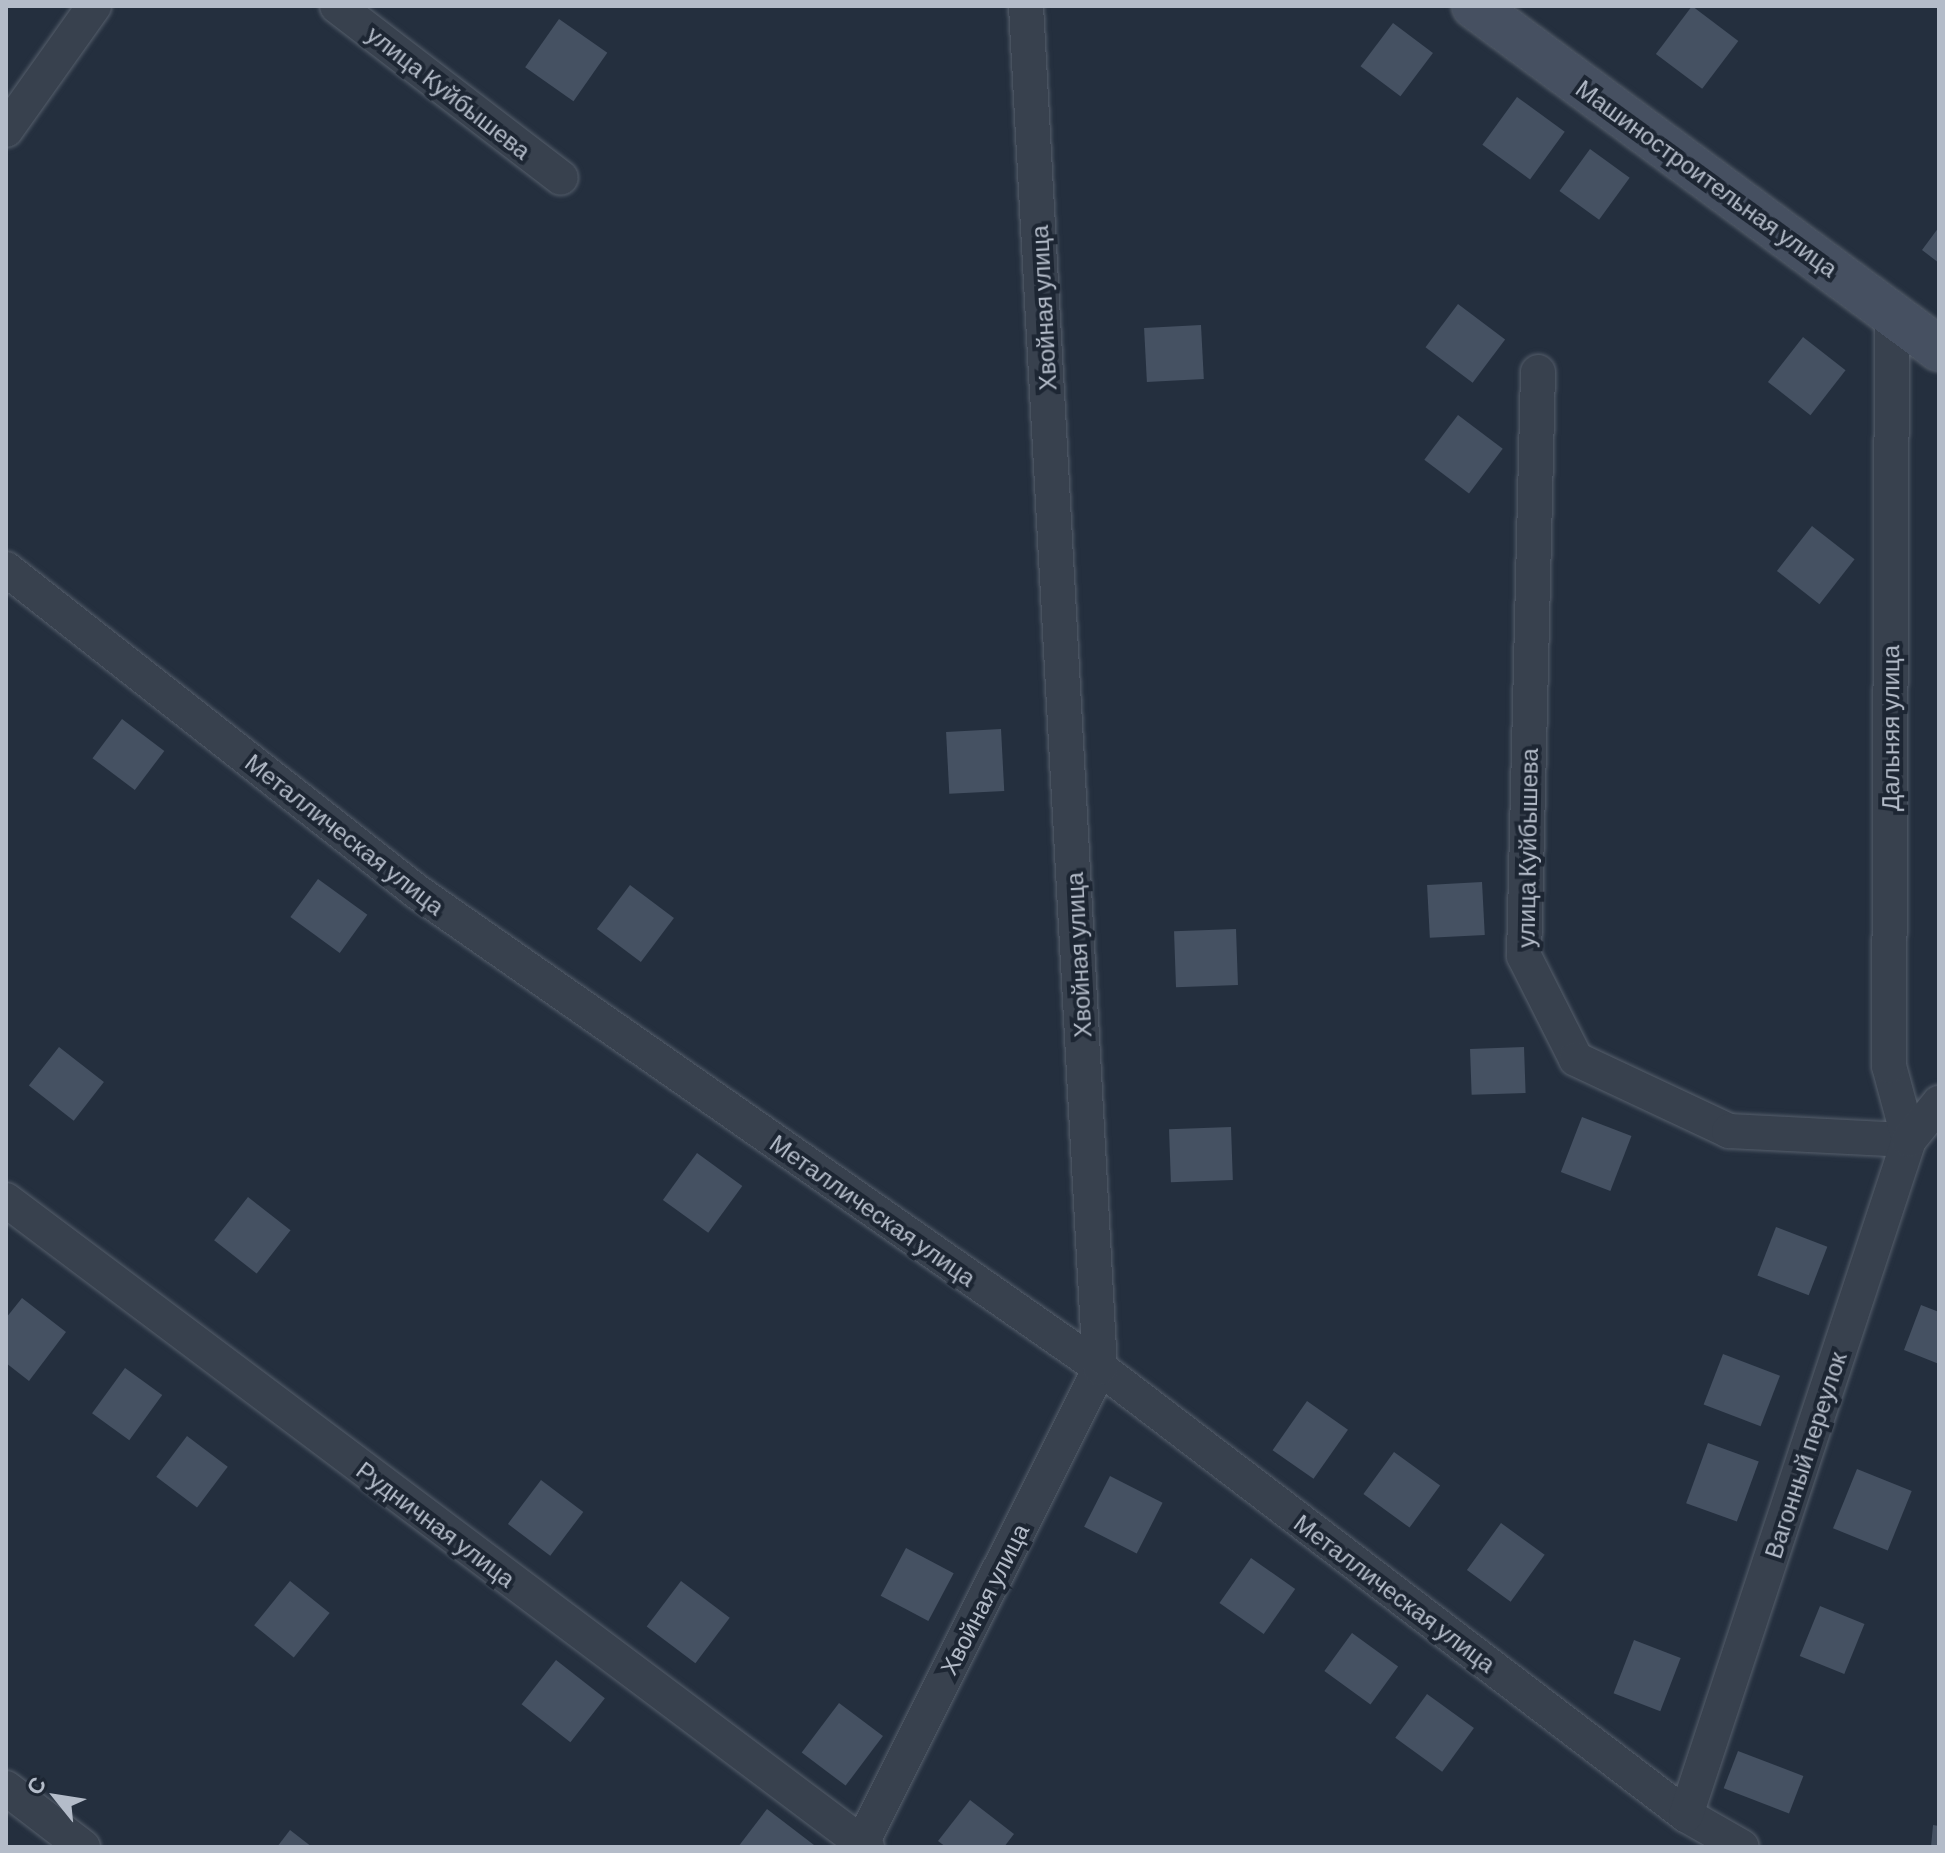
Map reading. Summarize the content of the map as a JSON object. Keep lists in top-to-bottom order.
{
  "streets": {
    "street": [
      "улица Куйбышева",
      "Машиностроительная улица",
      "Хвойная улица",
      "Дальняя улица",
      "Металлическая улица",
      "Вагонный переулок",
      "Рудничная улица"
    ]
  },
  "crossings": [
    ["улица Куйбышева", "Дальняя улица"],
    ["улица Куйбышева", "Вагонный переулок"],
    ["Машиностроительная улица", "Дальняя улица"],
    ["Хвойная улица", "Металлическая улица"],
    ["Хвойная улица", "Рудничная улица"],
    ["Дальняя улица", "Вагонный переулок"],
    ["Металлическая улица", "Вагонный переулок"]
  ],
  "north": "top left"
}
